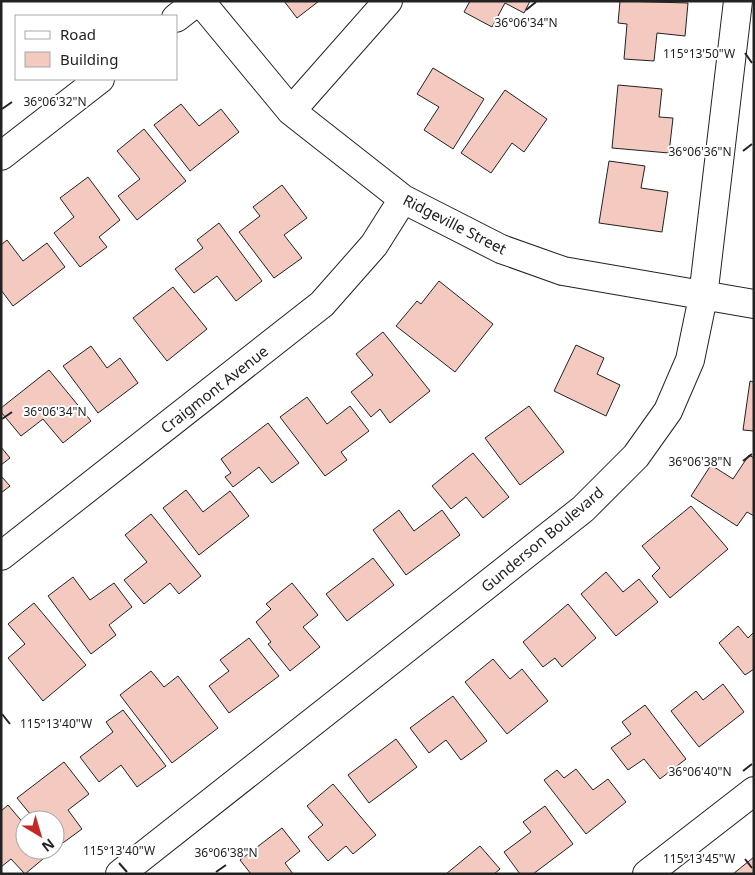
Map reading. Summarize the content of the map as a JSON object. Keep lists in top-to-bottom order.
{
  "streets": {
    "street": ["Ridgeville Street", "Craigmont Avenue", "Gunderson Boulevard"]
  },
  "crossings": [
    ["Ridgeville Street", "Craigmont Avenue"],
    ["Ridgeville Street", "Gunderson Boulevard"]
  ],
  "legend": ["Road", "Building"],
  "north": "bottom right",
  "coordinates": [
    "36°06'34\"N",
    "115°13'50\"W",
    "36°06'32\"N",
    "36°06'36\"N",
    "36°06'38\"N",
    "115°13'40\"W",
    "36°06'40\"N",
    "115°13'45\"W"
  ]
}
